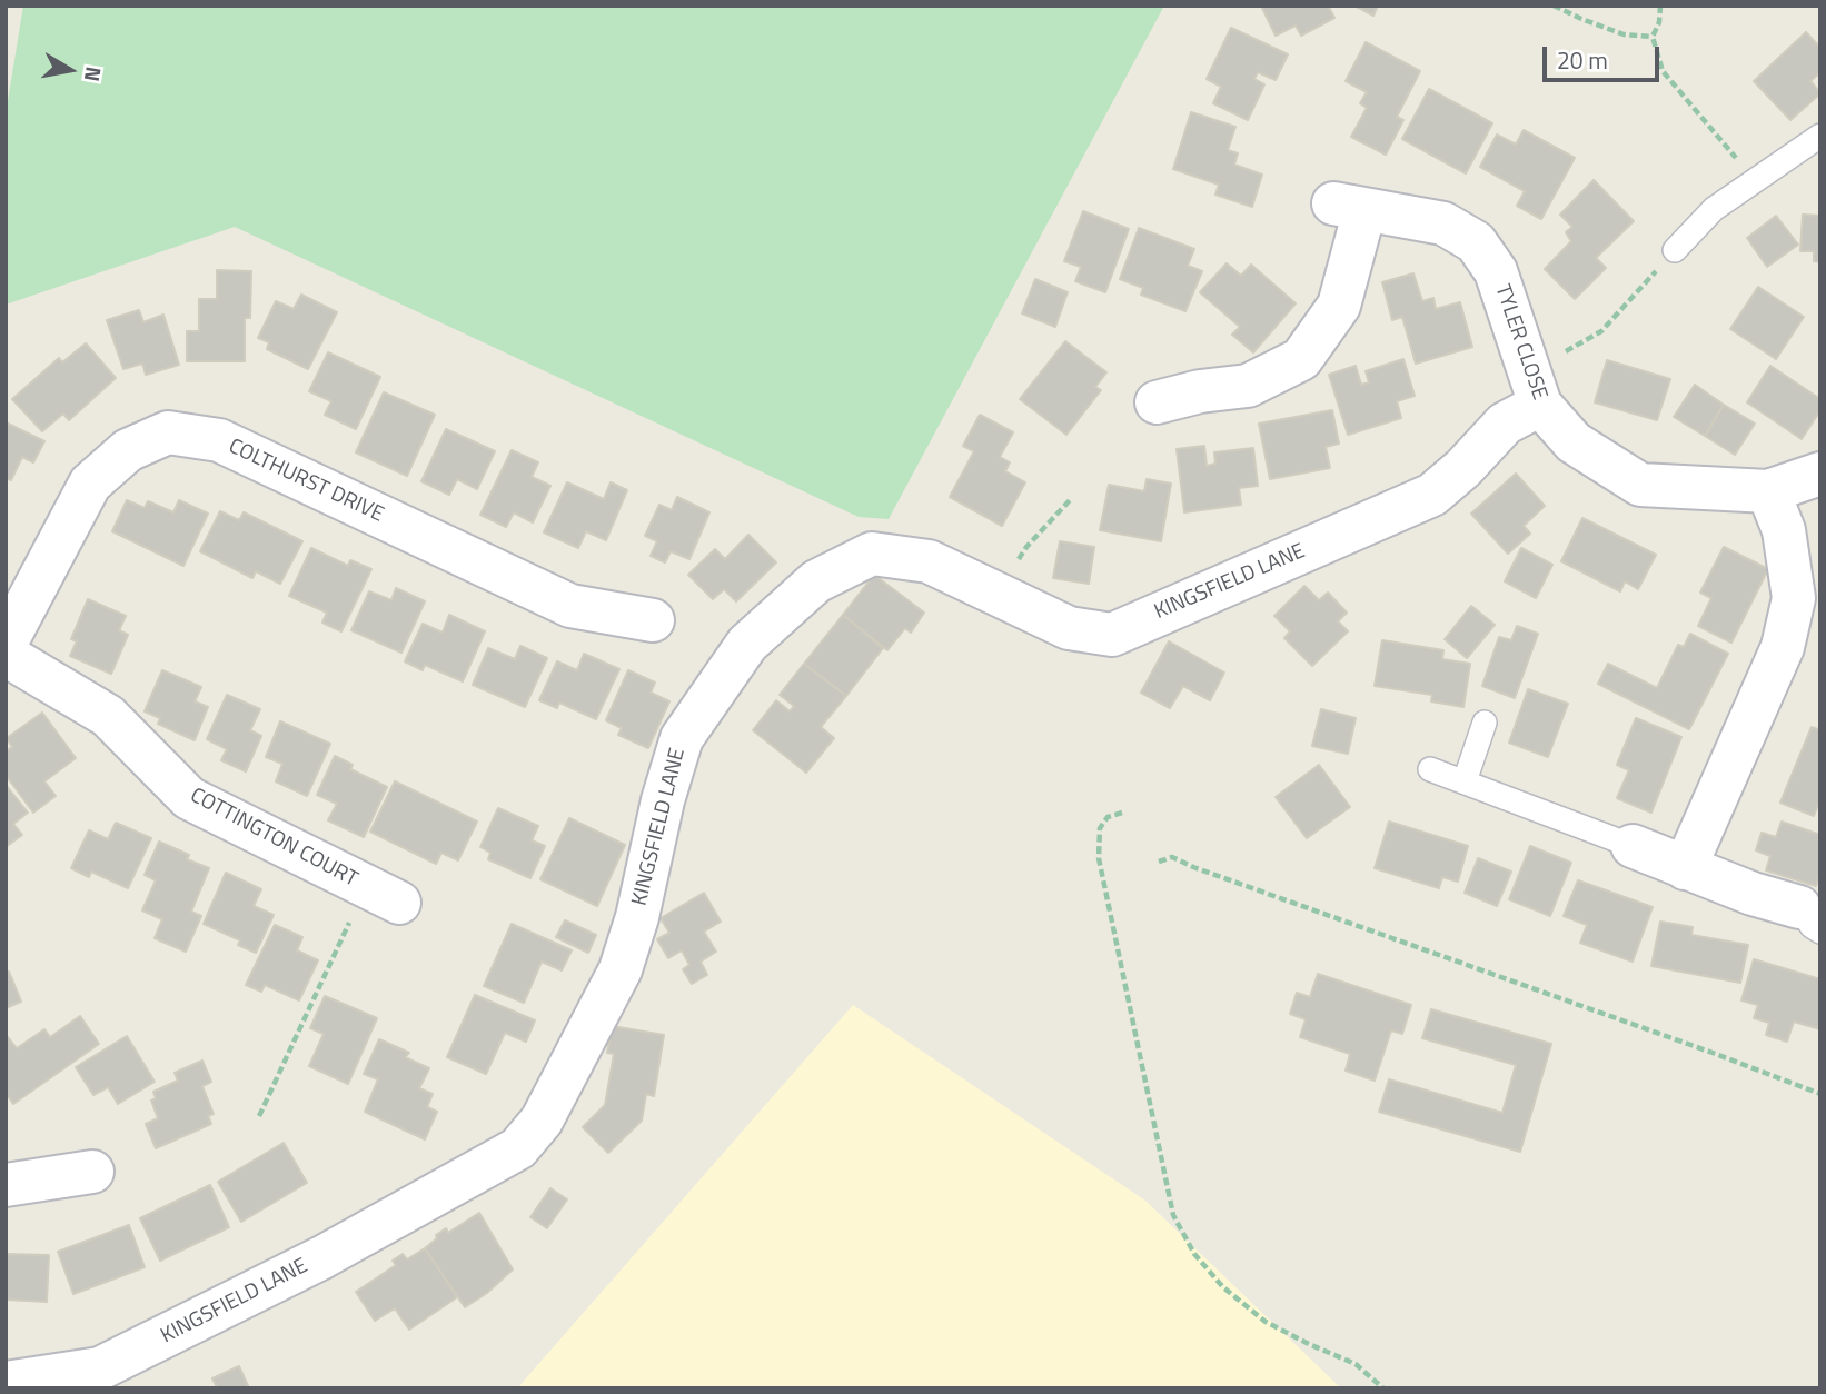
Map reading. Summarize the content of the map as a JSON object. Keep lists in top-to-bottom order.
{
  "streets": {
    "street": [
      "TYLER CLOSE",
      "COLTHURST DRIVE",
      "KINGSFIELD LANE",
      "COTTINGTON COURT"
    ]
  },
  "crossings": [
    ["TYLER CLOSE", "KINGSFIELD LANE"]
  ],
  "scale_bar": "20 m",
  "north": "right"
}
